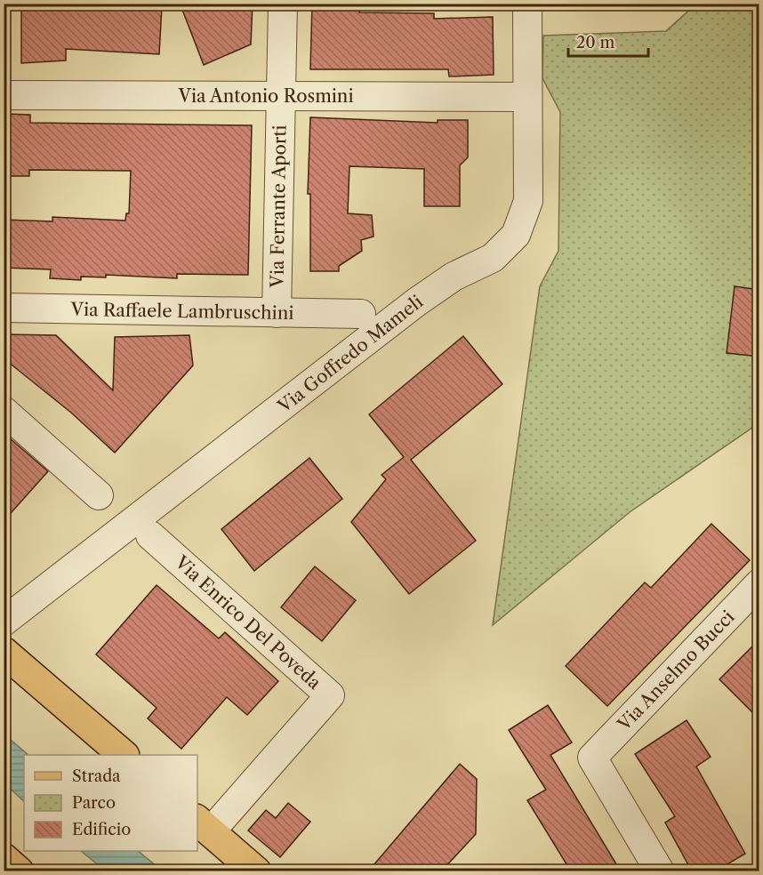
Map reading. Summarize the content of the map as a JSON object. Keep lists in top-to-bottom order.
{
  "streets": {
    "street": [
      "Via Antonio Rosmini",
      "Via Ferrante Aporti",
      "Via Raffaele Lambruschini",
      "Via Goffredo Mameli",
      "Via Enrico Del Poveda",
      "Via Anselmo Bucci"
    ]
  },
  "crossings": [
    ["Via Antonio Rosmini", "Via Ferrante Aporti"],
    ["Via Antonio Rosmini", "Via Goffredo Mameli"],
    ["Via Ferrante Aporti", "Via Raffaele Lambruschini"]
  ],
  "legend": ["Strada", "Parco", "Edificio"],
  "scale_bar": "20 m"
}
